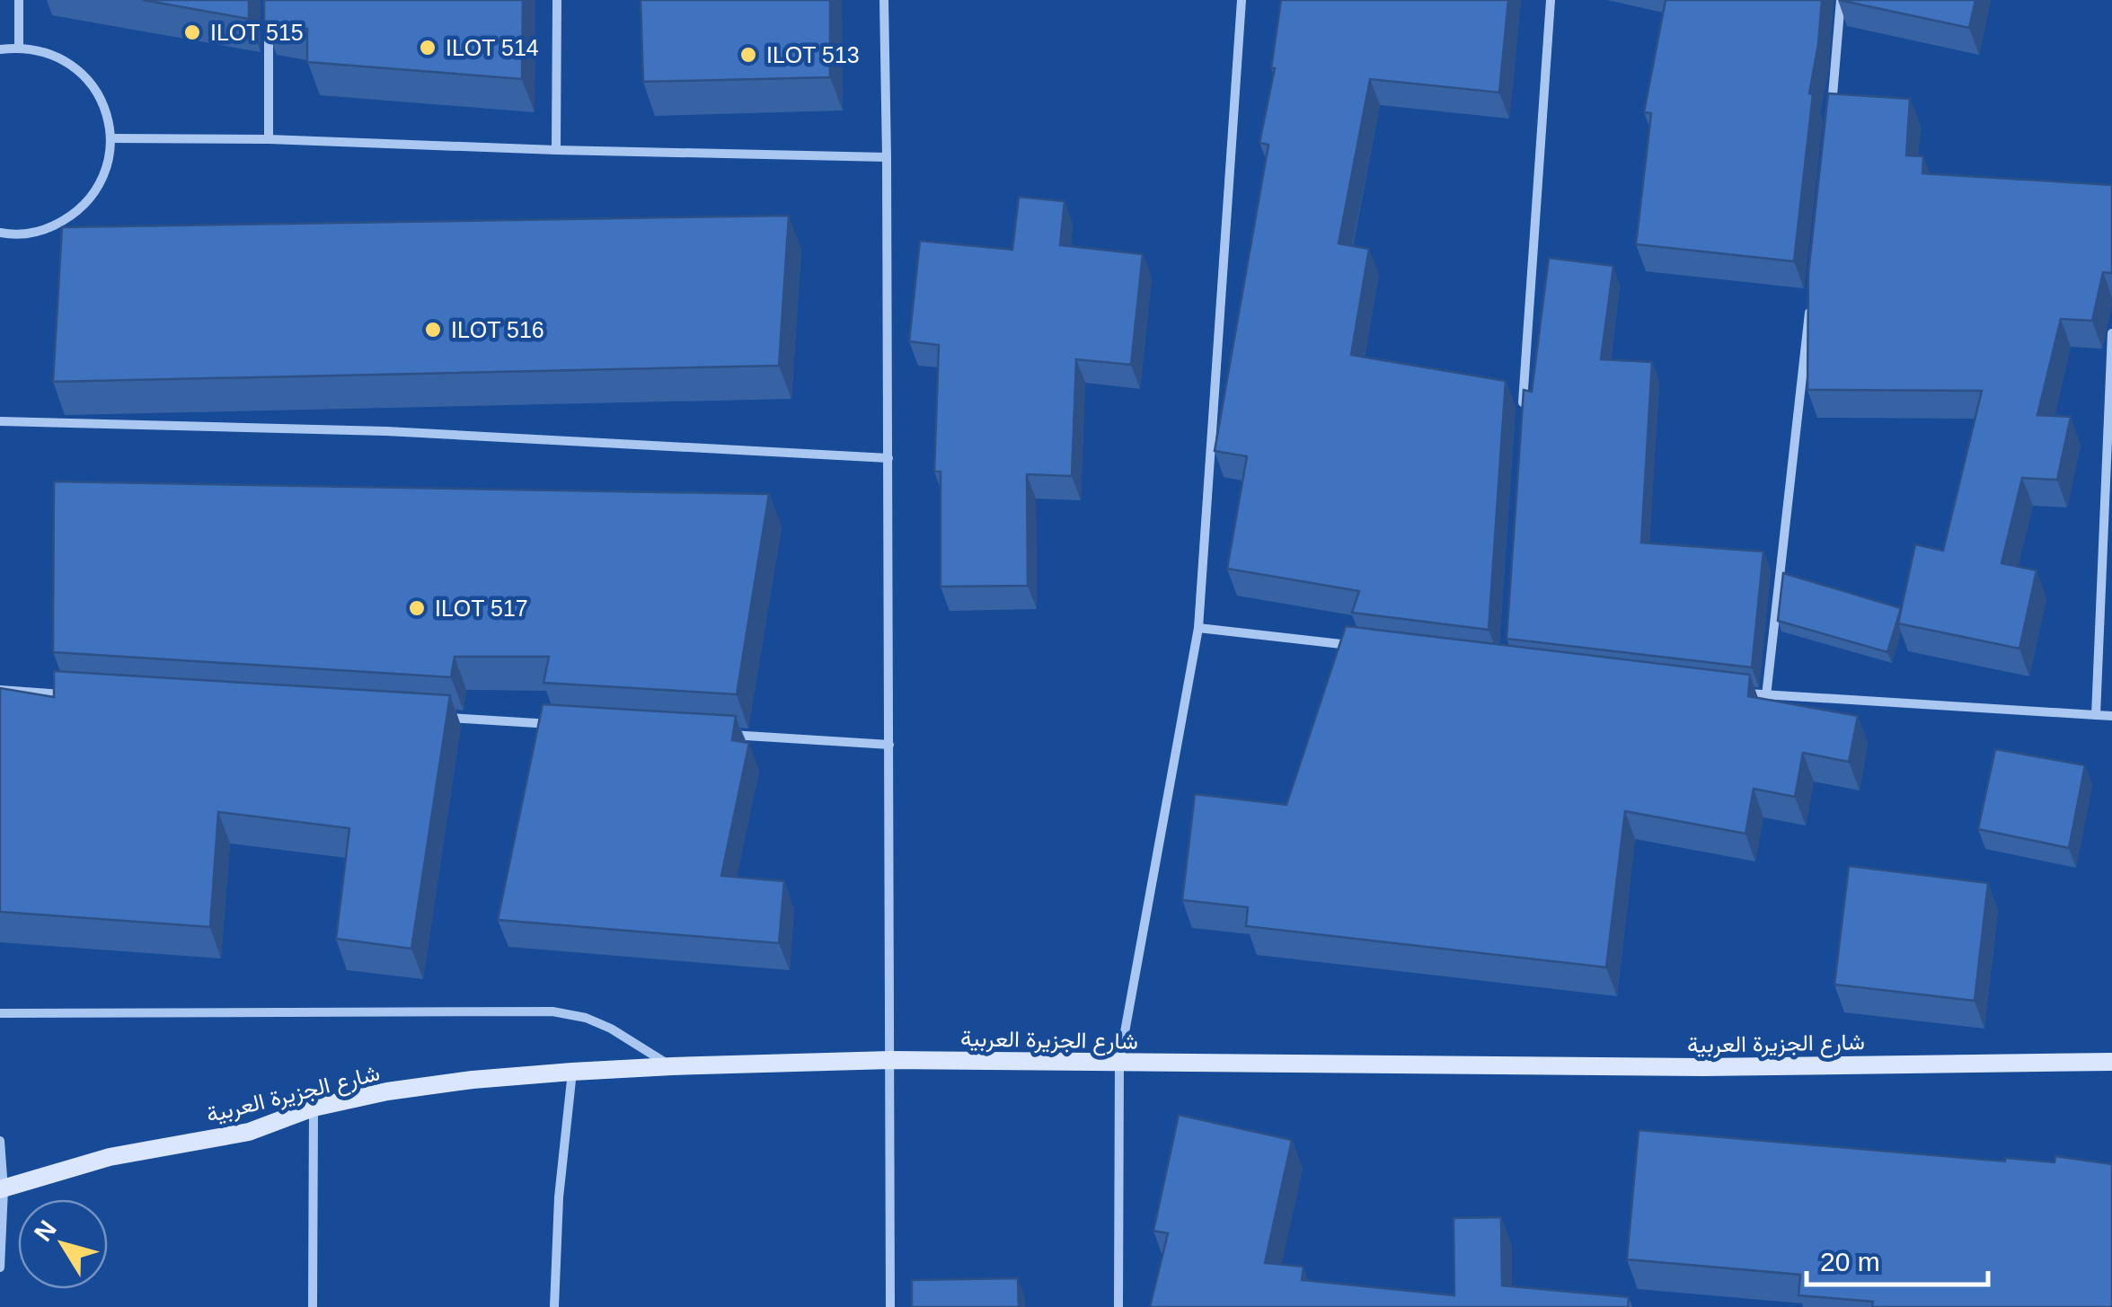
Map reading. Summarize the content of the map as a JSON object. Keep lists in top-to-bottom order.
{
  "streets": {
    "street": ["شارع الجزيرة العربية"]
  },
  "places": [
    "ILOT 515",
    "ILOT 514",
    "ILOT 513",
    "ILOT 516",
    "ILOT 517"
  ],
  "scale_bar": "20 m",
  "north": "top left"
}
